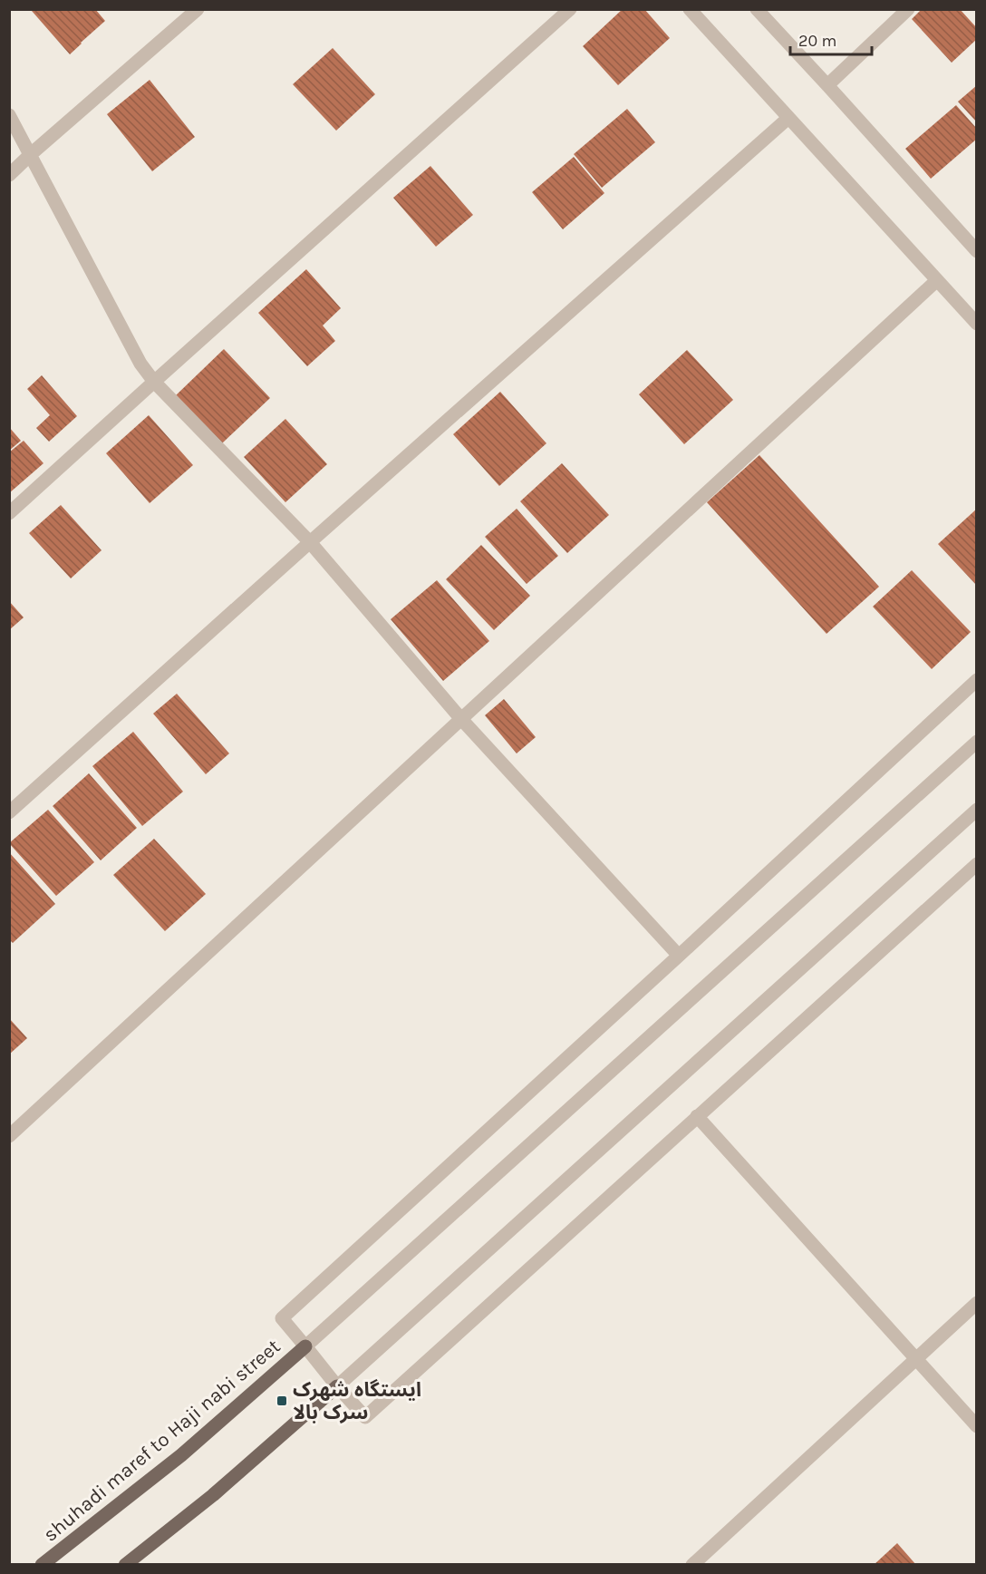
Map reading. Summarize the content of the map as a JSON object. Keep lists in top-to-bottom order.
{
  "streets": {
    "main road": ["shuhadi maref to Haji nabi street"]
  },
  "places": {
    "transit": ["ایستگاه شهرک سرک بالا"]
  },
  "scale_bar": "20 m"
}
